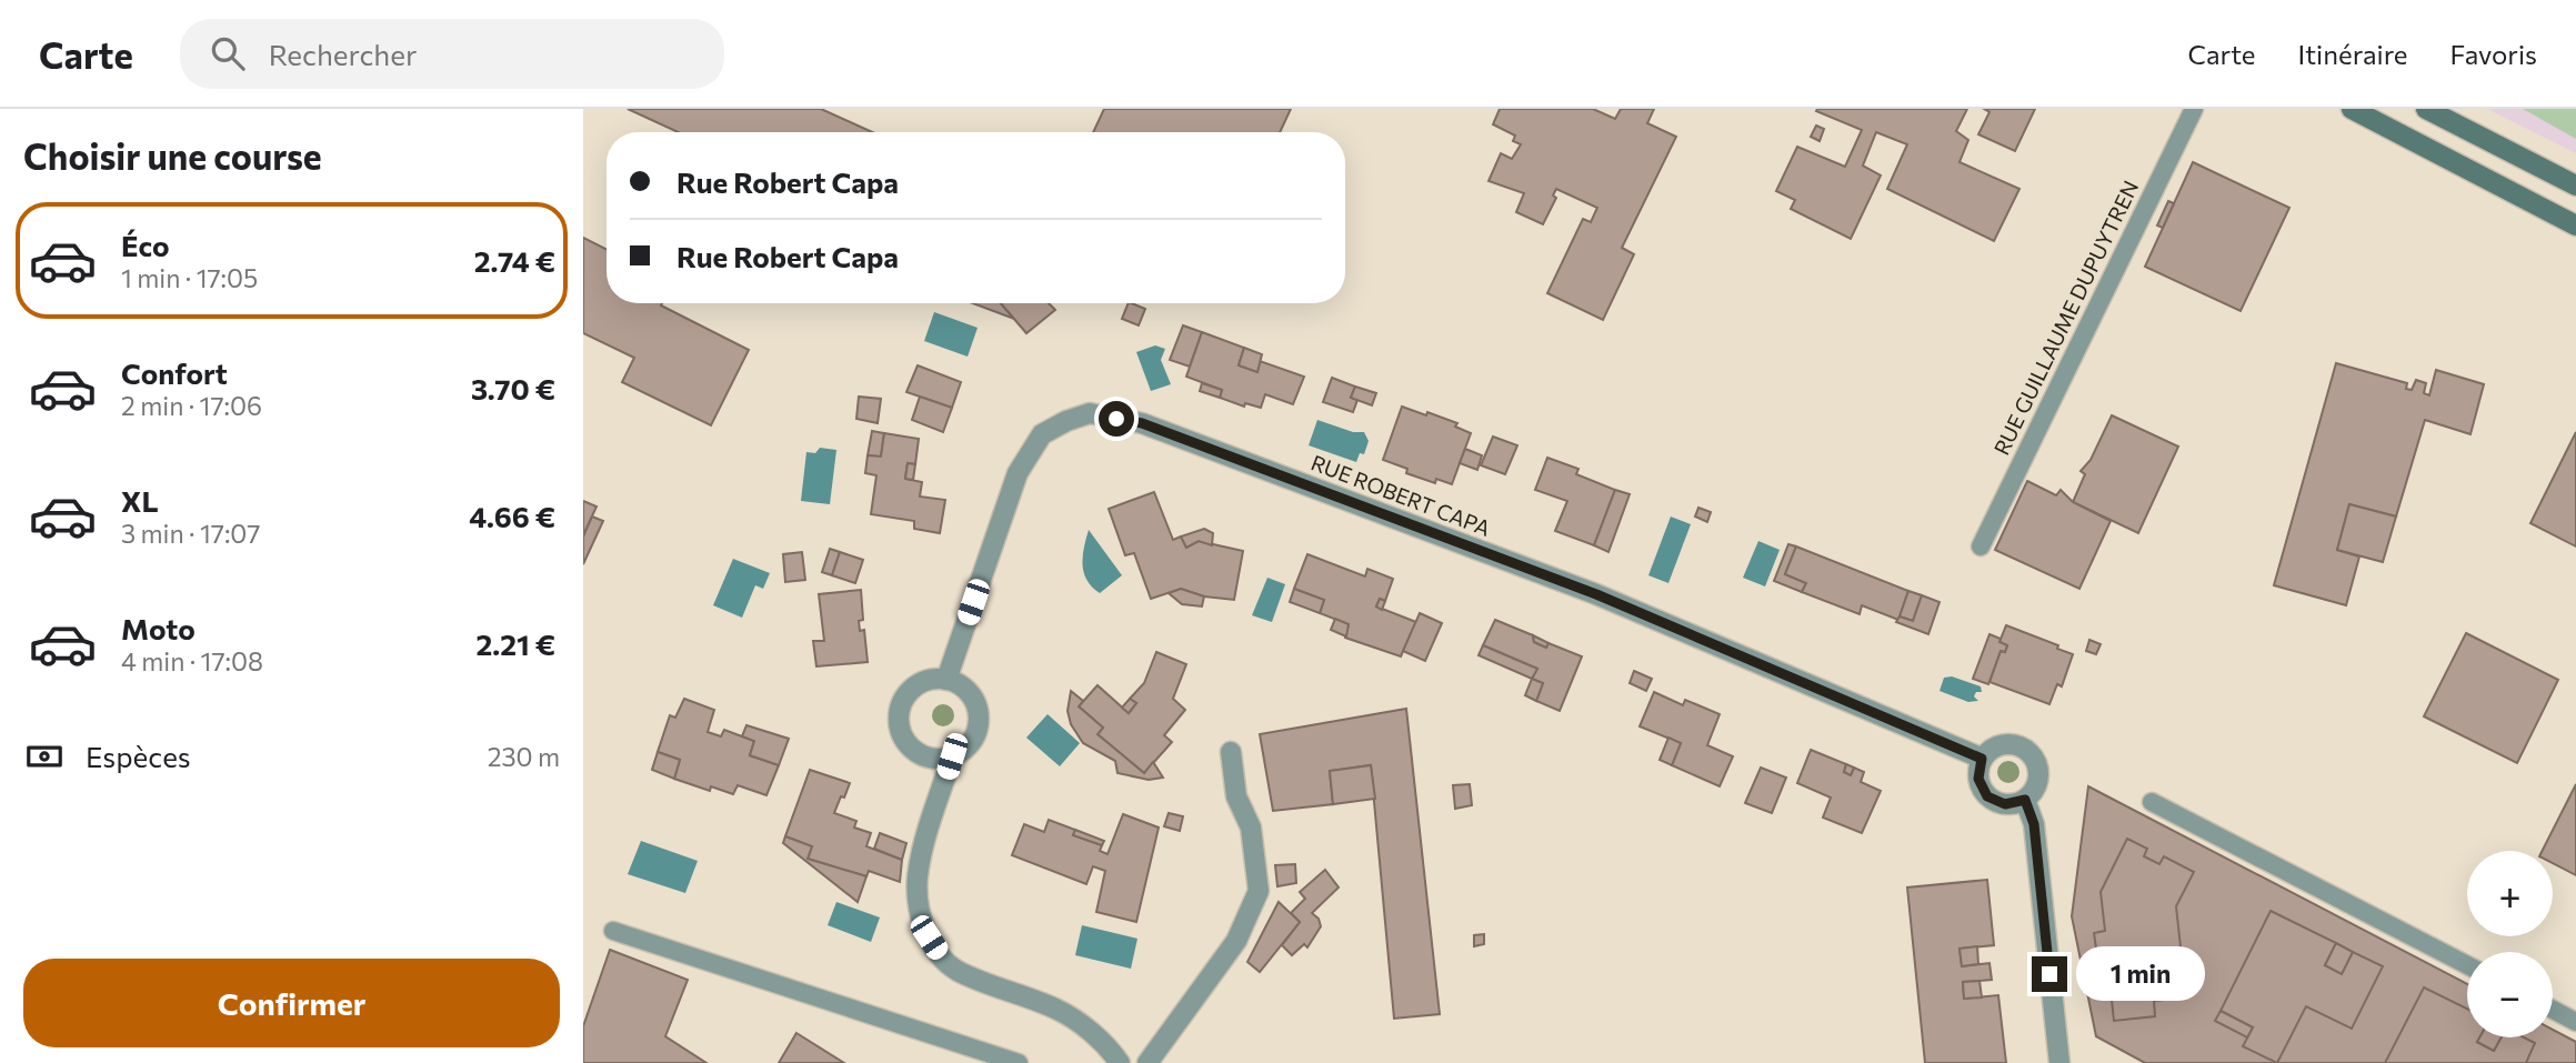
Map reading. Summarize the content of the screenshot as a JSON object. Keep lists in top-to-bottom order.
{
  "streets": {
    "street": ["RUE ROBERT CAPA"],
    "lane": ["RUE GUILLAUME DUPUYTREN"]
  },
  "page": {
    "header": "Carte",
    "search": "Rechercher",
    "nav": ["Carte", "Itinéraire", "Favoris"],
    "heading": "Choisir une course",
    "banner": ["Rue Robert Capa", "Rue Robert Capa"],
    "list": [
      {
        "name": "Éco",
        "note": "1 min · 17:05",
        "value": "2.74 €"
      },
      {
        "name": "Confort",
        "note": "2 min · 17:06",
        "value": "3.70 €"
      },
      {
        "name": "XL",
        "note": "3 min · 17:07",
        "value": "4.66 €"
      },
      {
        "name": "Moto",
        "note": "4 min · 17:08",
        "value": "2.21 €"
      }
    ],
    "pay": ["Espèces", "230 m"],
    "map_buttons": ["+", "−"],
    "buttons": "Confirmer",
    "bubble": "1 min"
  }
}
